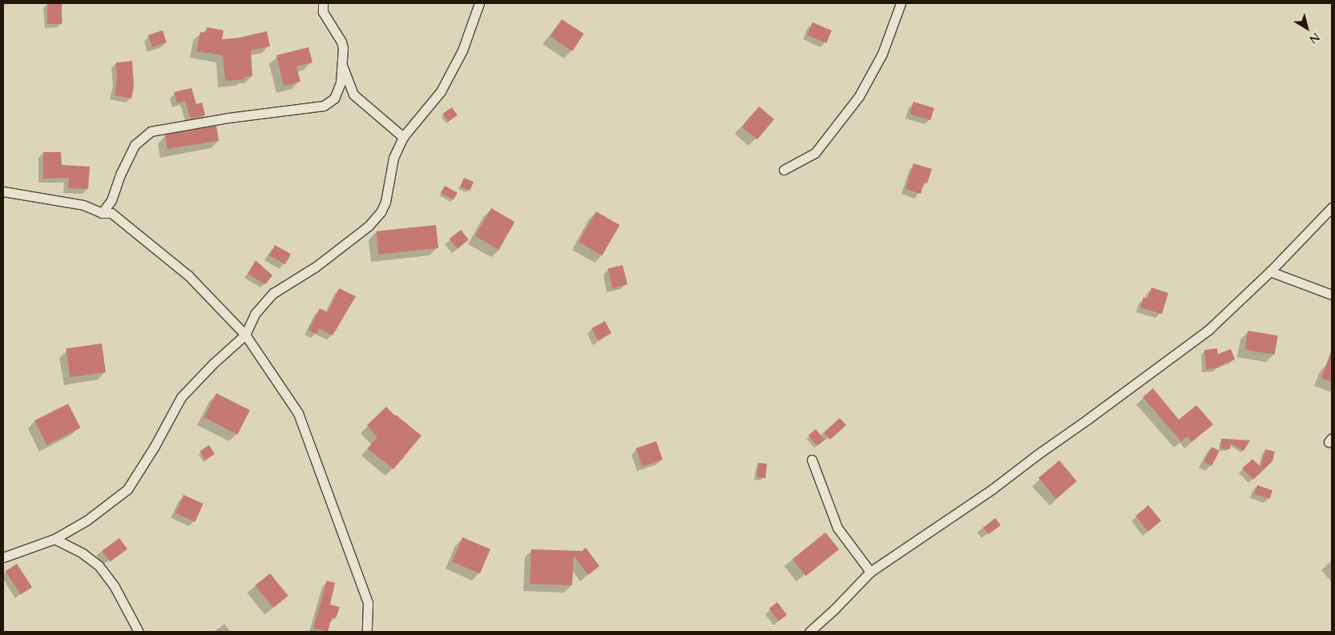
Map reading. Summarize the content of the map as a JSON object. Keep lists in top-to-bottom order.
{
  "north": "bottom right"
}
